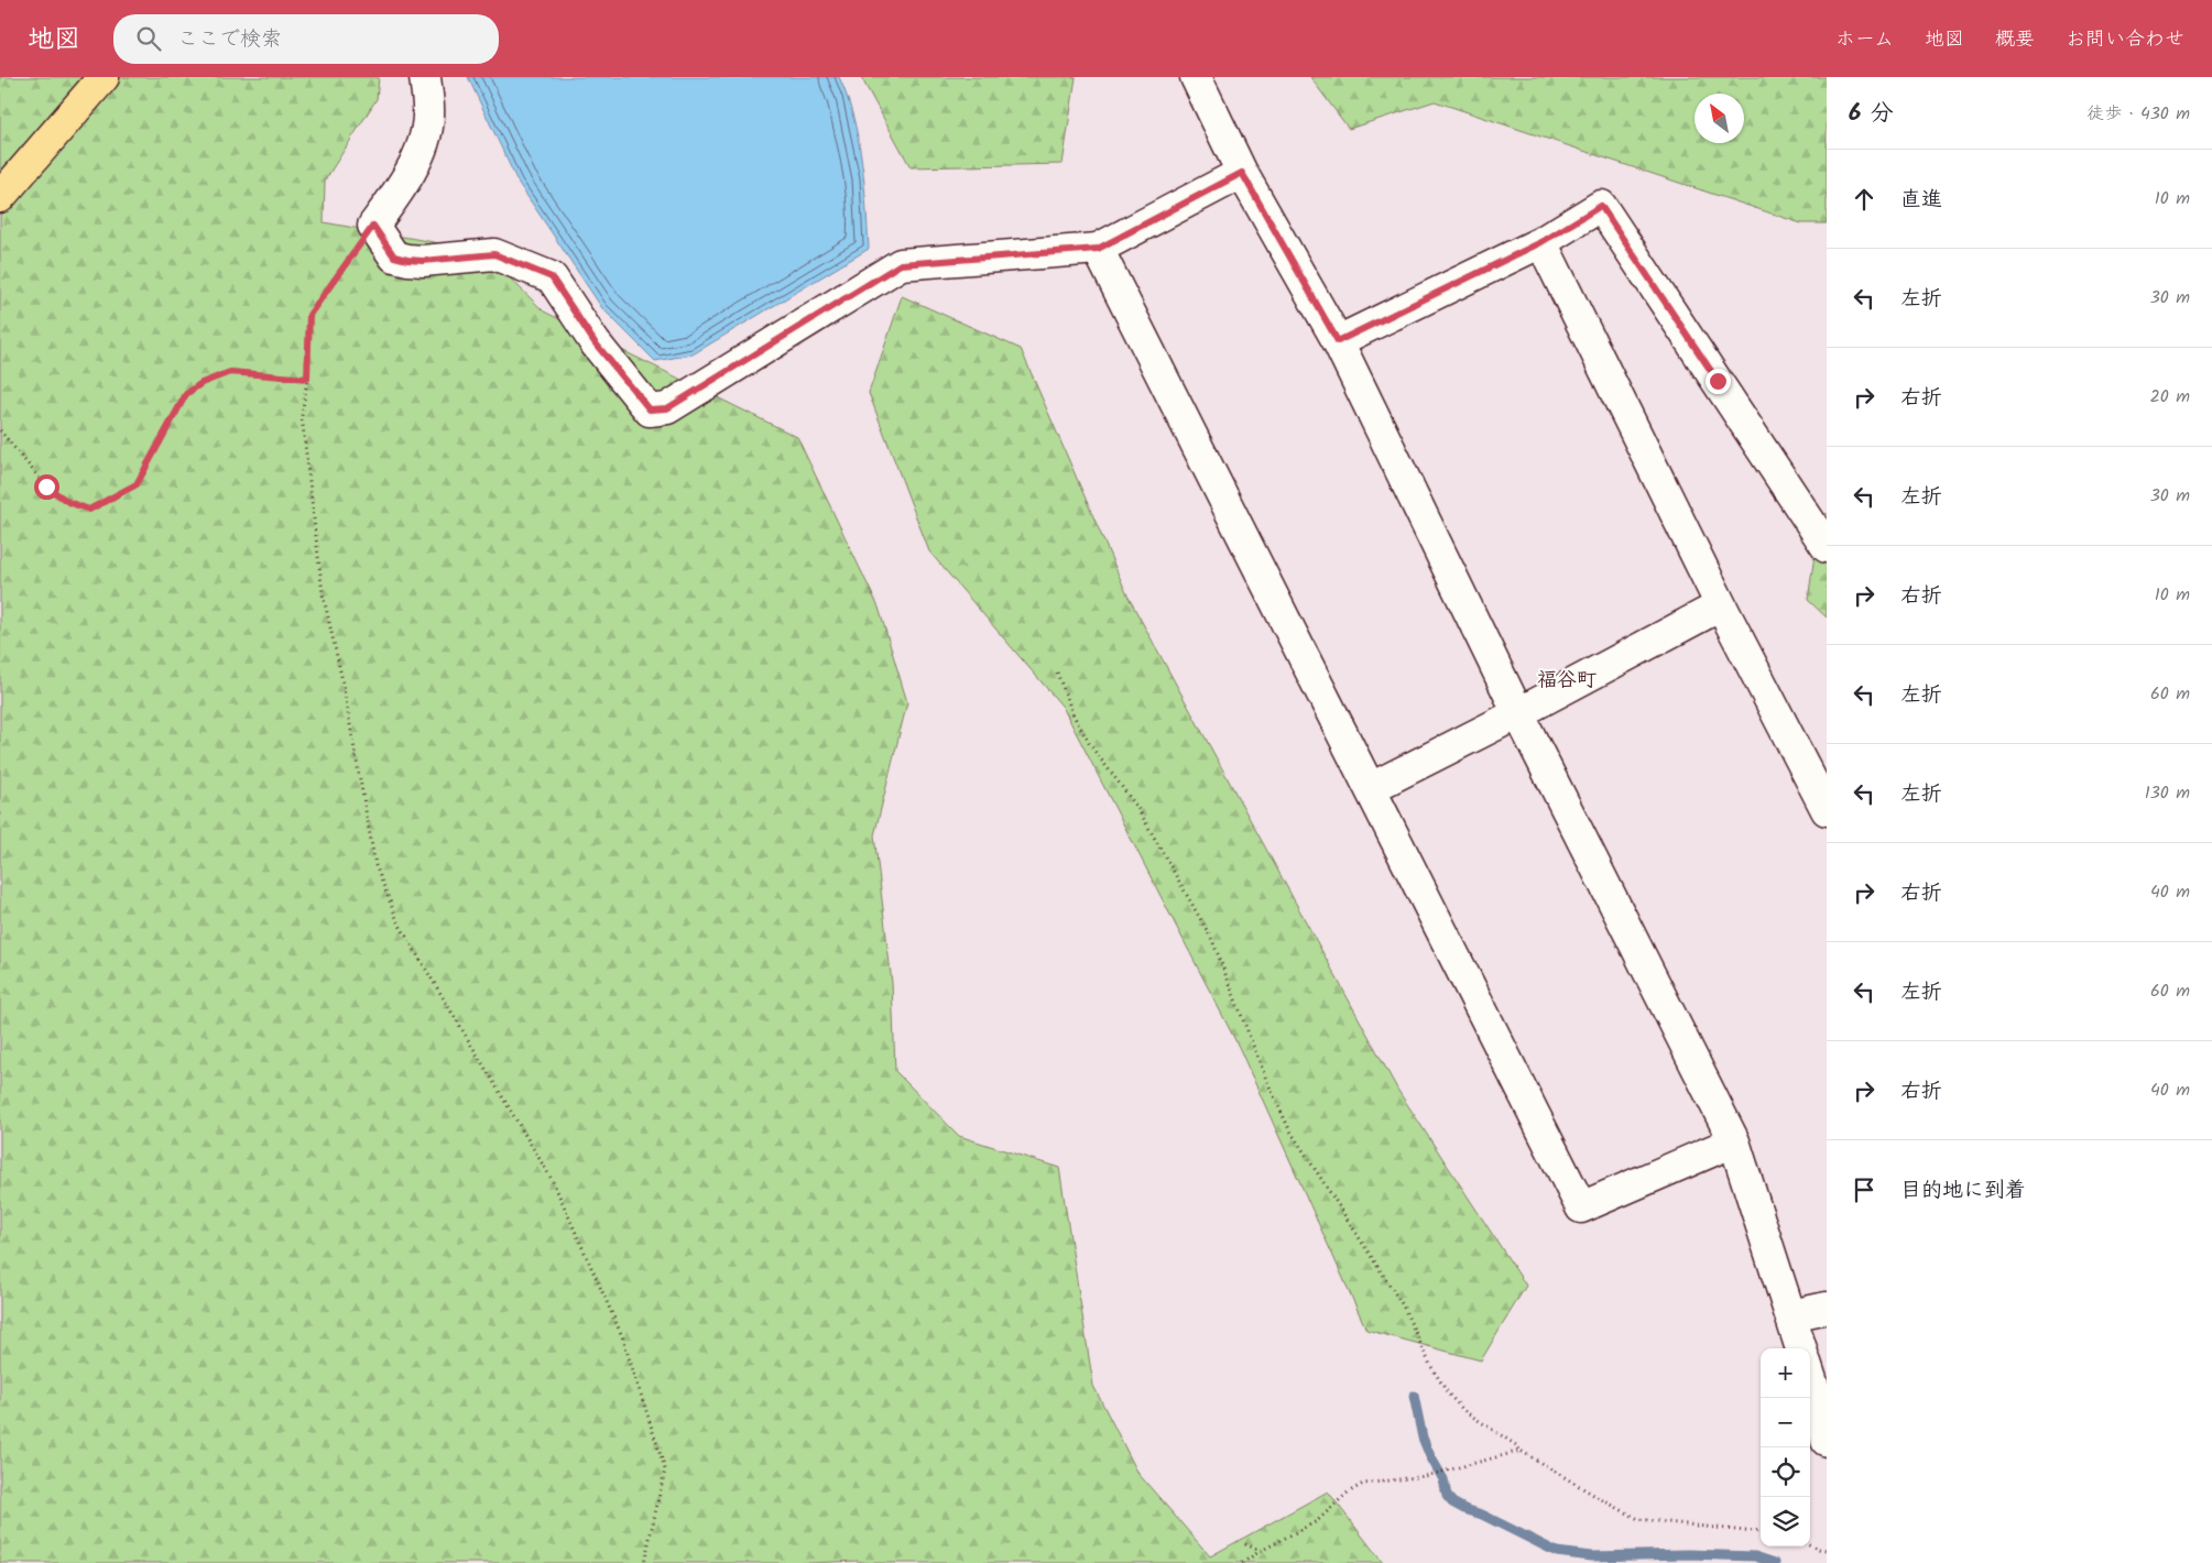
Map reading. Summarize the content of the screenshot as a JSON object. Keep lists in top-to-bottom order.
{
  "districts": ["福谷町"],
  "north": "top left",
  "page": {
    "header": "地図",
    "search": "ここで検索",
    "nav": [
      "ホーム",
      "地図",
      "概要",
      "お問い合わせ"
    ],
    "heading": ["6 分", "徒歩 · 430 m"],
    "list": [
      ["直進", "10 m"],
      ["左折", "30 m"],
      ["右折", "20 m"],
      ["左折", "30 m"],
      ["右折", "10 m"],
      ["左折", "60 m"],
      ["左折", "130 m"],
      ["右折", "40 m"],
      ["左折", "60 m"],
      ["右折", "40 m"],
      "目的地に到着"
    ],
    "map_buttons": ["+", "−"]
  }
}
